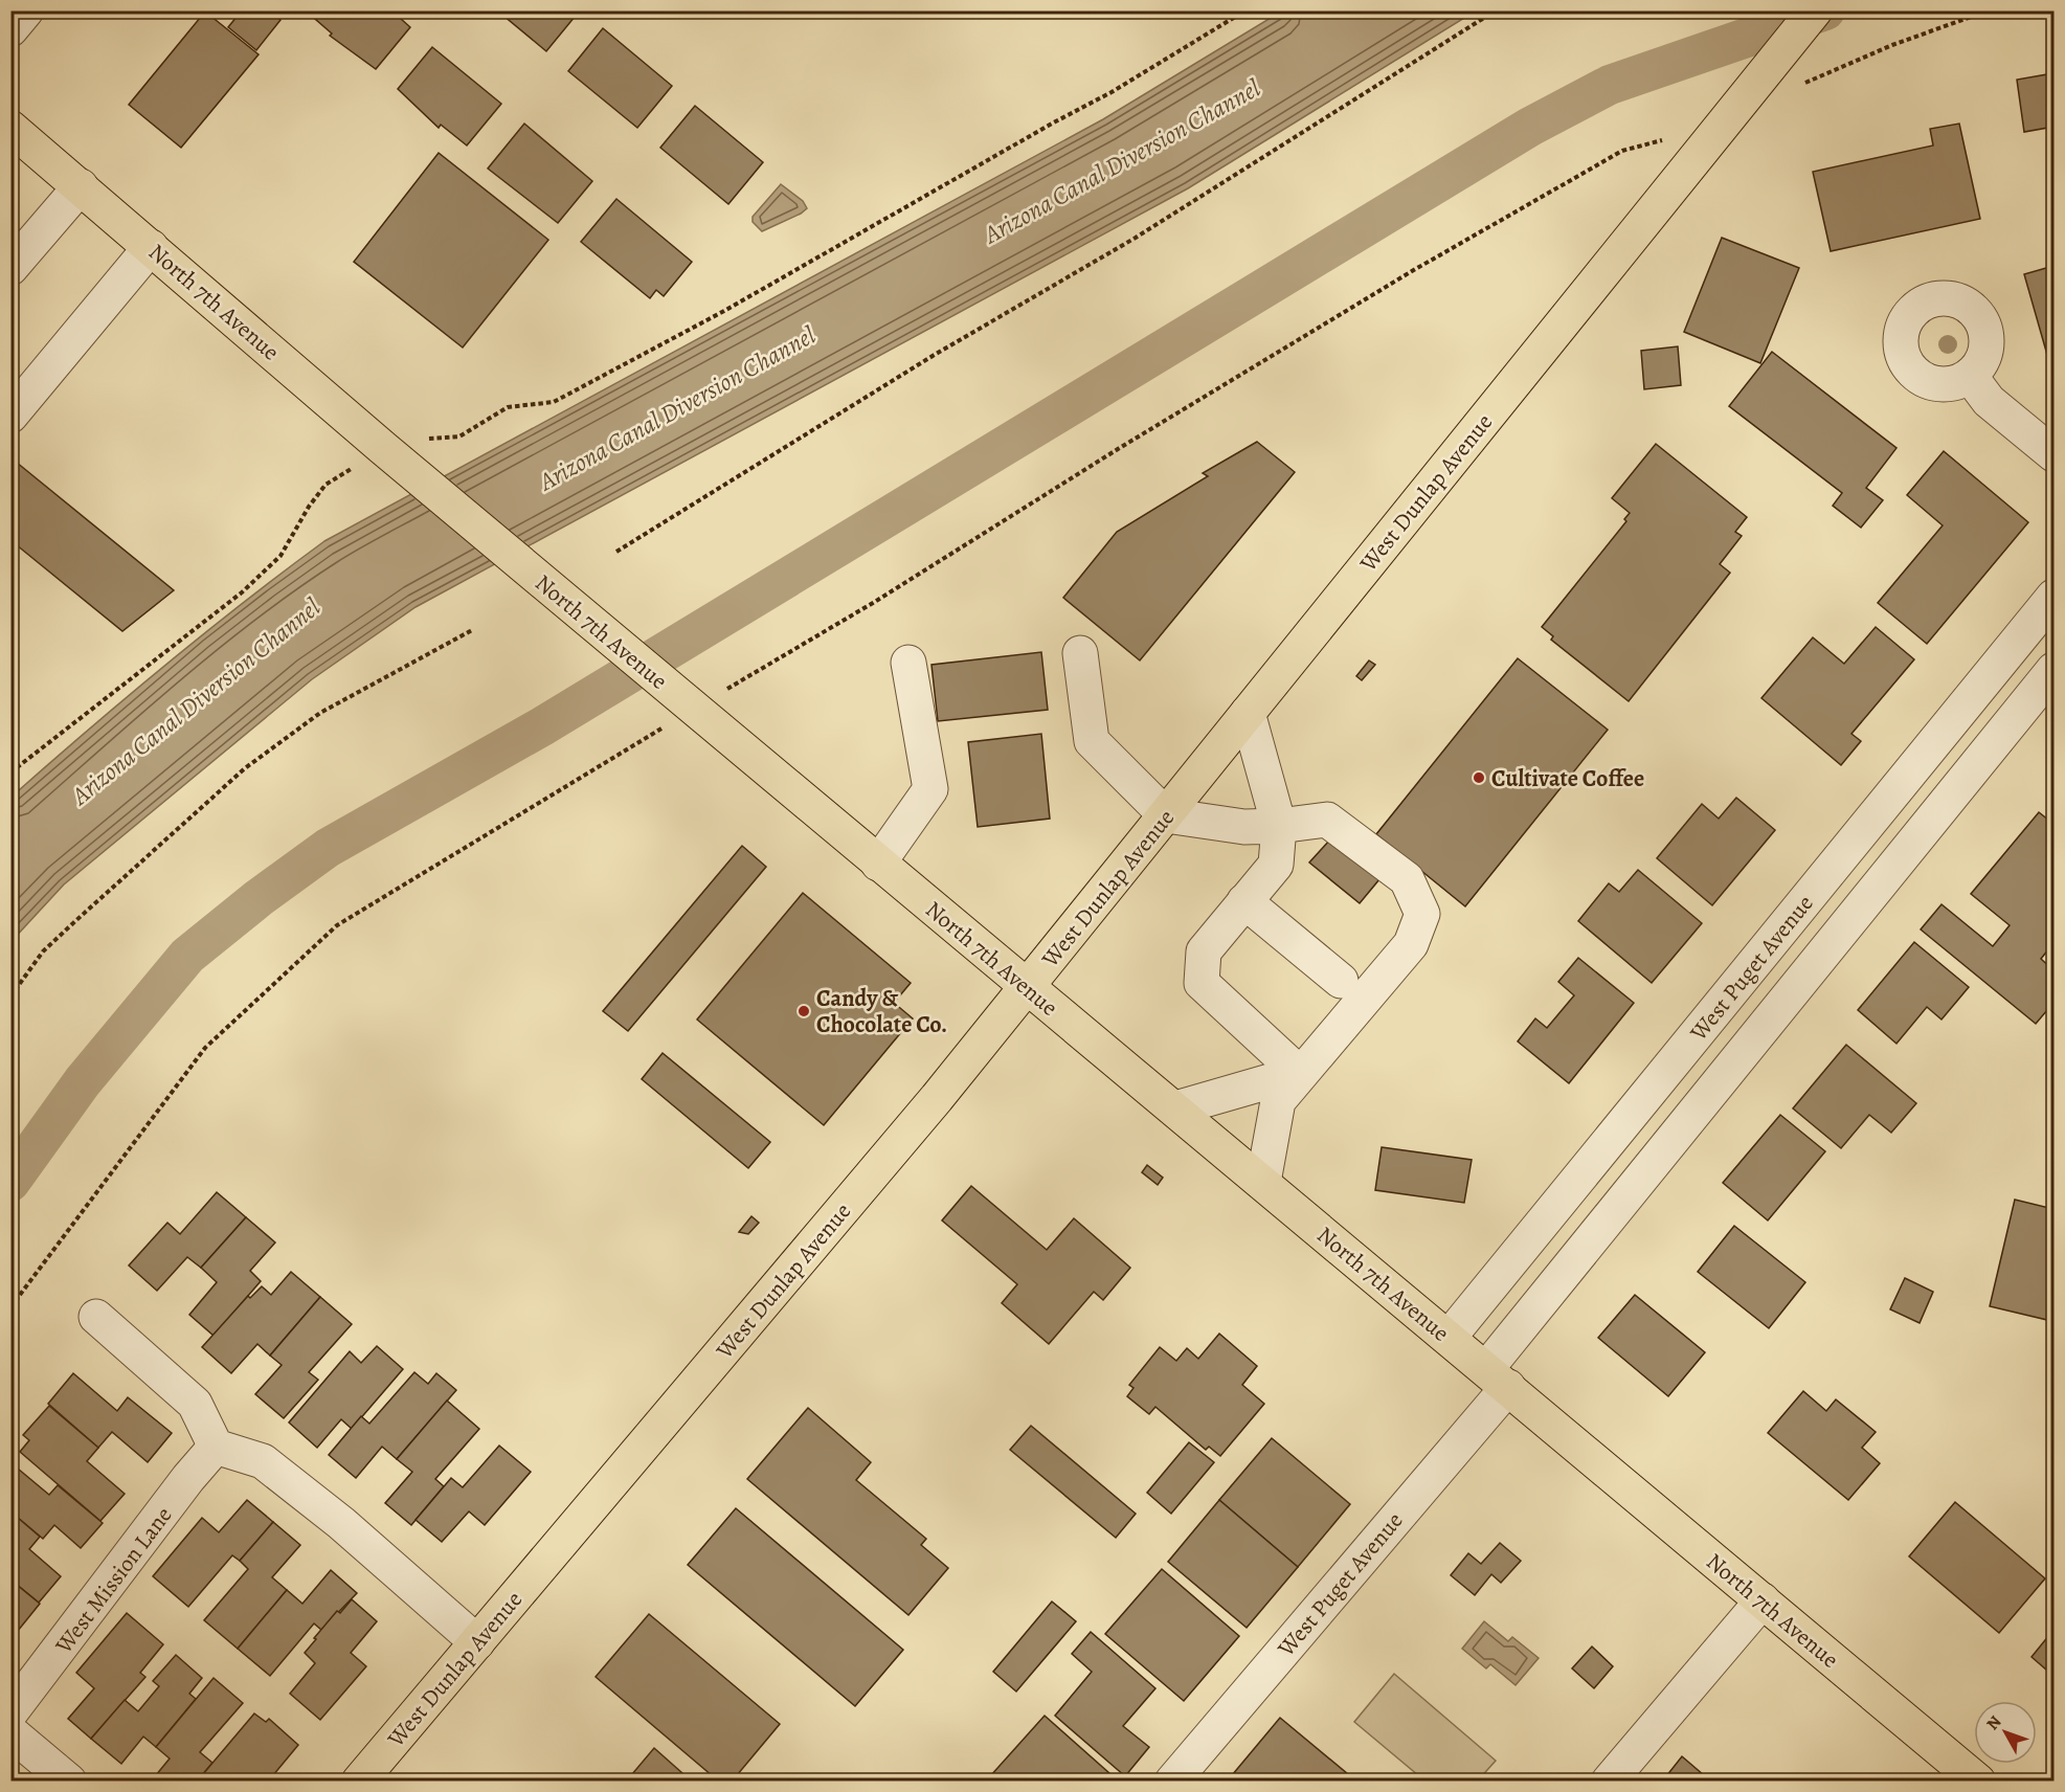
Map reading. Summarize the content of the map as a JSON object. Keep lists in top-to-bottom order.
{
  "streets": {
    "main road": ["North 7th Avenue", "West Dunlap Avenue"],
    "street": ["West Puget Avenue", "West Mission Lane"]
  },
  "crossings": [
    ["North 7th Avenue", "West Dunlap Avenue"],
    ["North 7th Avenue", "West Puget Avenue"]
  ],
  "water": ["Arizona Canal Diversion Channel"],
  "places": ["Cultivate Coffee", "Candy & Chocolate Co."],
  "north": "top left"
}
